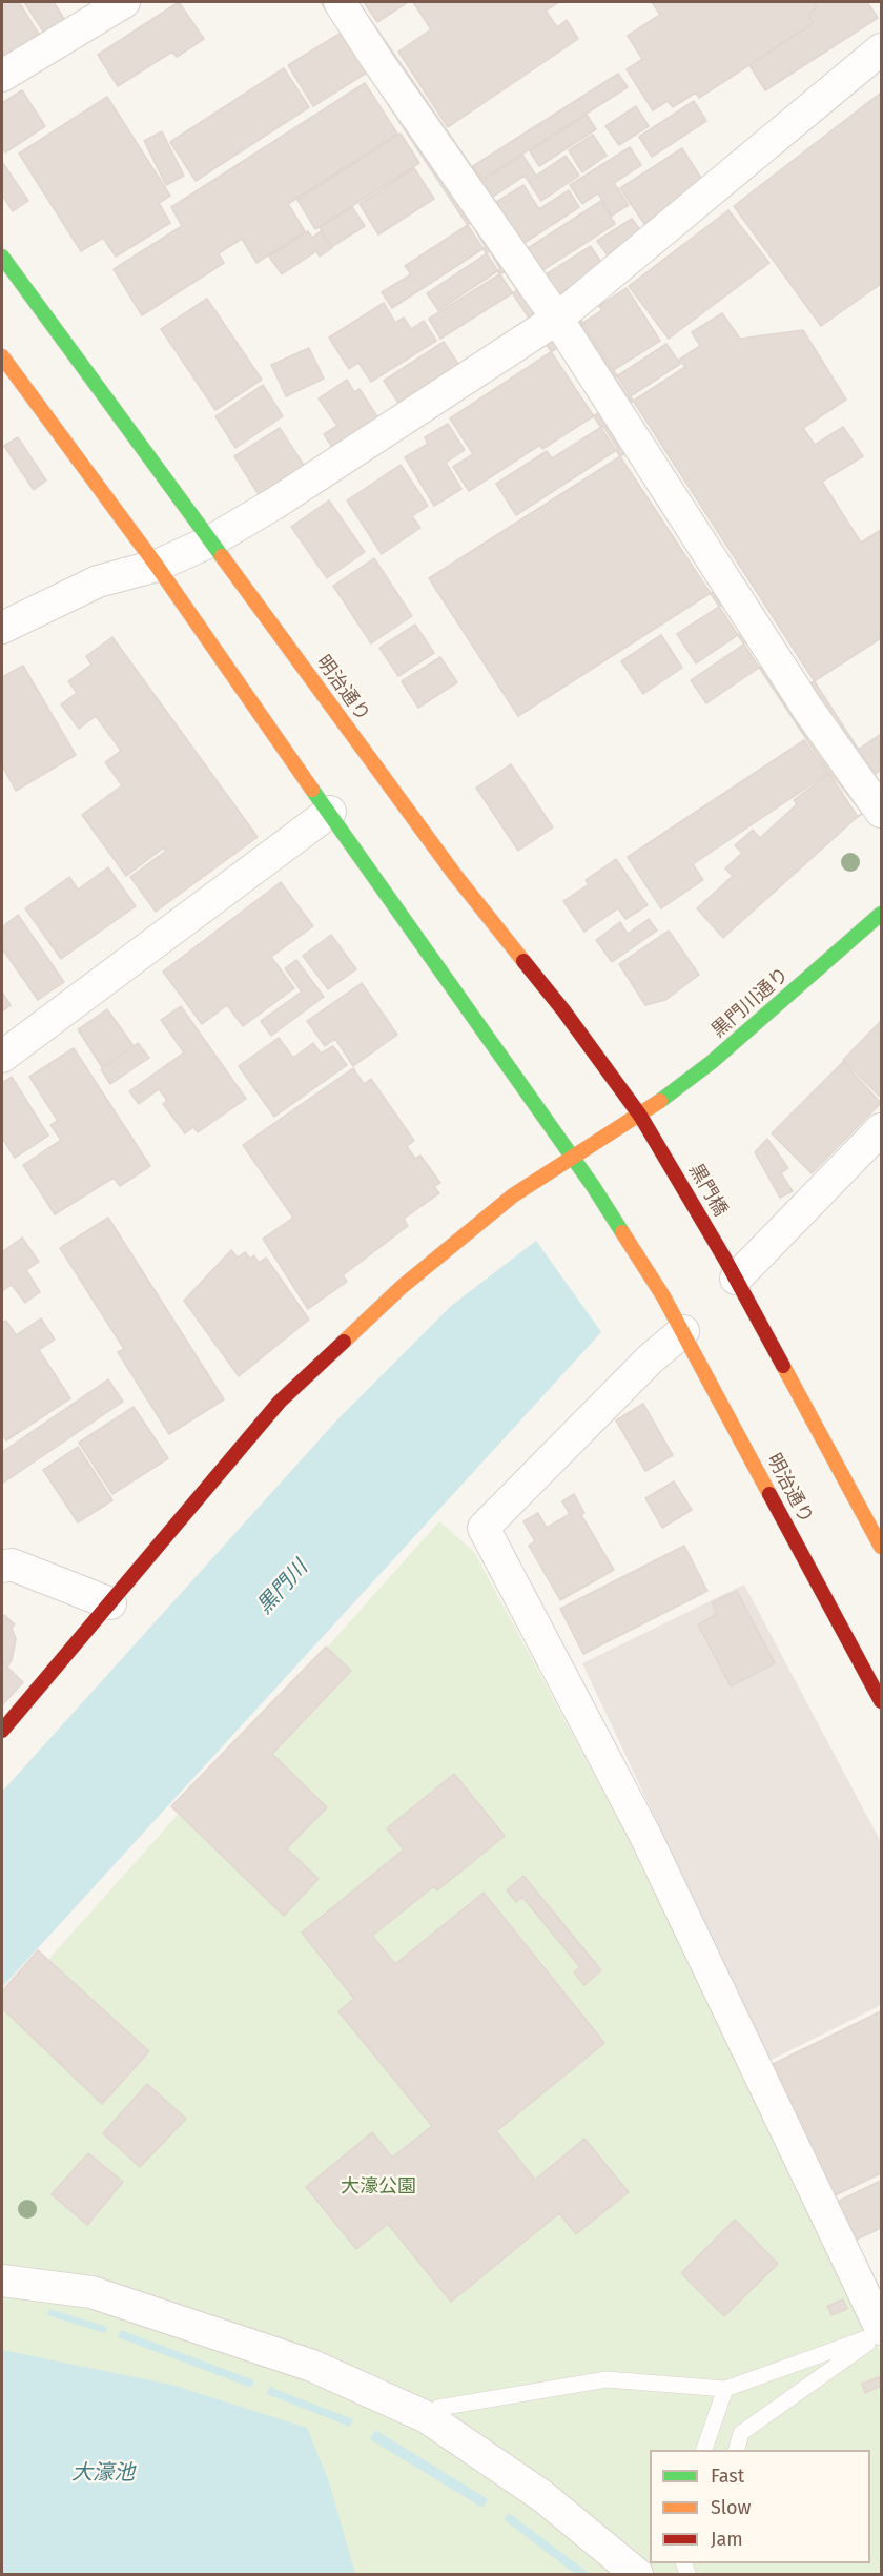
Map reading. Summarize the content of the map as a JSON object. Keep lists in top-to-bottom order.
{
  "streets": {
    "street": ["明治通り", "黒門川通り", "黒門橋"]
  },
  "crossings": [
    ["明治通り", "黒門川通り"],
    ["明治通り", "黒門橋"]
  ],
  "water": ["黒門川", "大濠池"],
  "parks": ["大濠公園"],
  "legend": ["Fast", "Slow", "Jam"]
}
